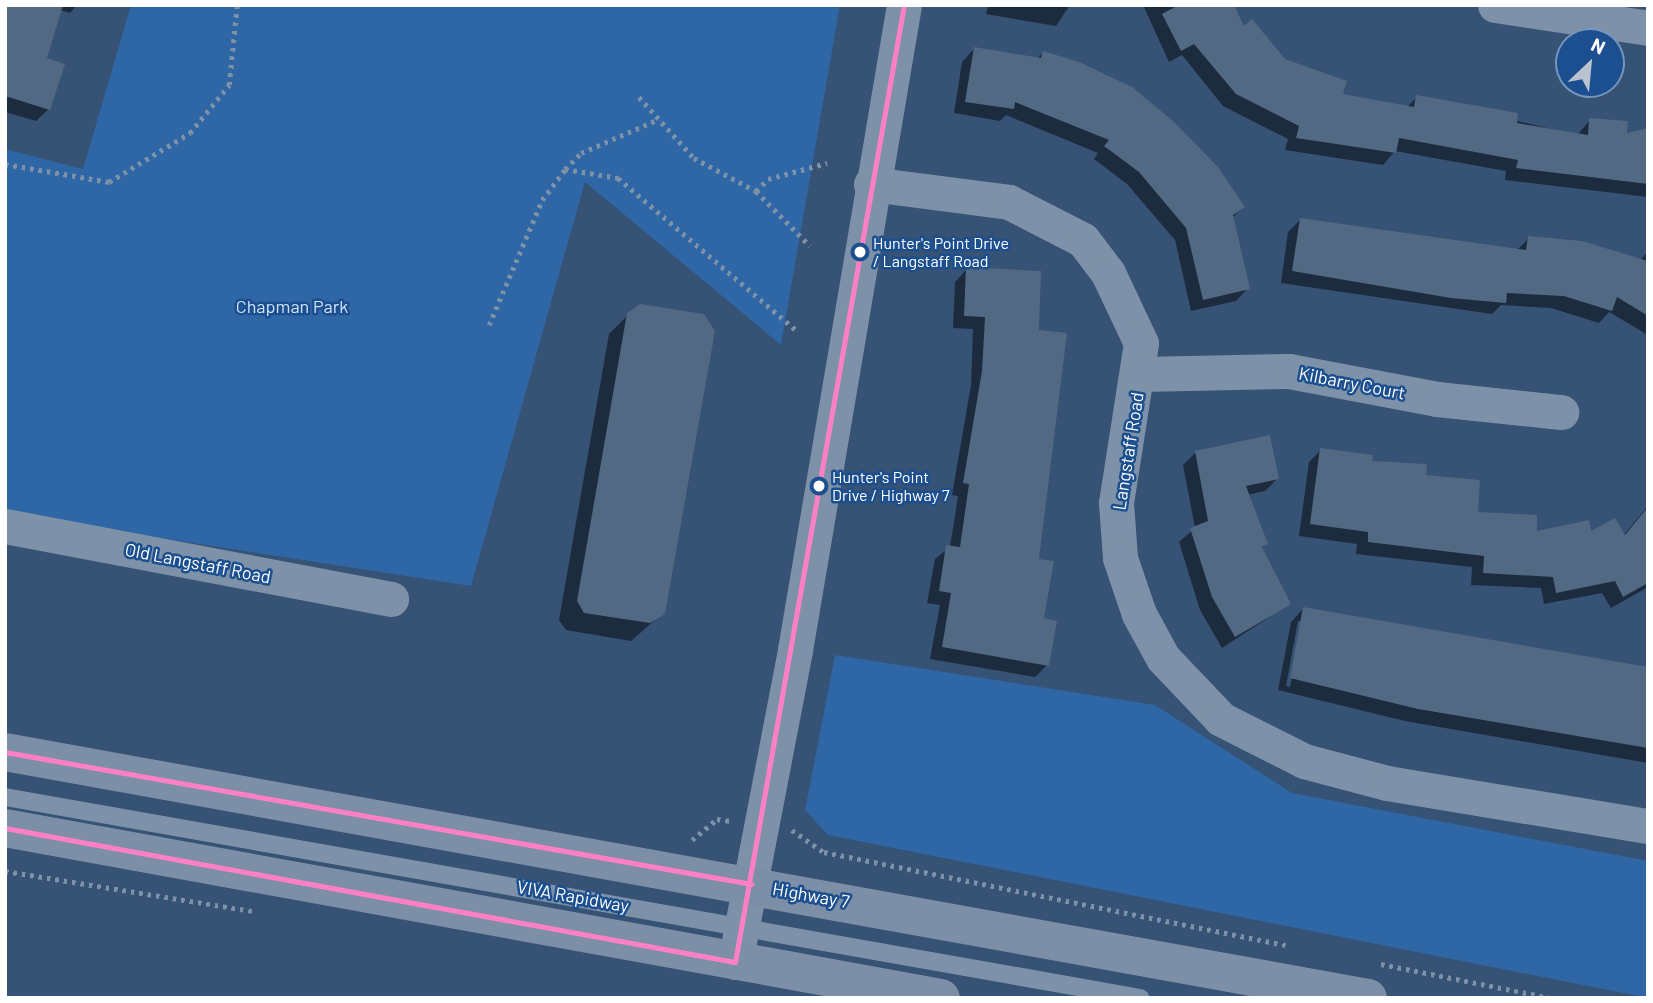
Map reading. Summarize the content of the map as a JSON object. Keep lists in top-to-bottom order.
{
  "streets": {
    "main road": ["Highway 7"],
    "street": ["Kilbarry Court", "Langstaff Road", "Old Langstaff Road"],
    "lane": ["VIVA Rapidway"]
  },
  "crossings": [
    ["Kilbarry Court", "Langstaff Road"]
  ],
  "parks": ["Chapman Park"],
  "places": ["Hunter's Point Drive / Langstaff Road", "Hunter's Point Drive / Highway 7"],
  "north": "top right"
}
